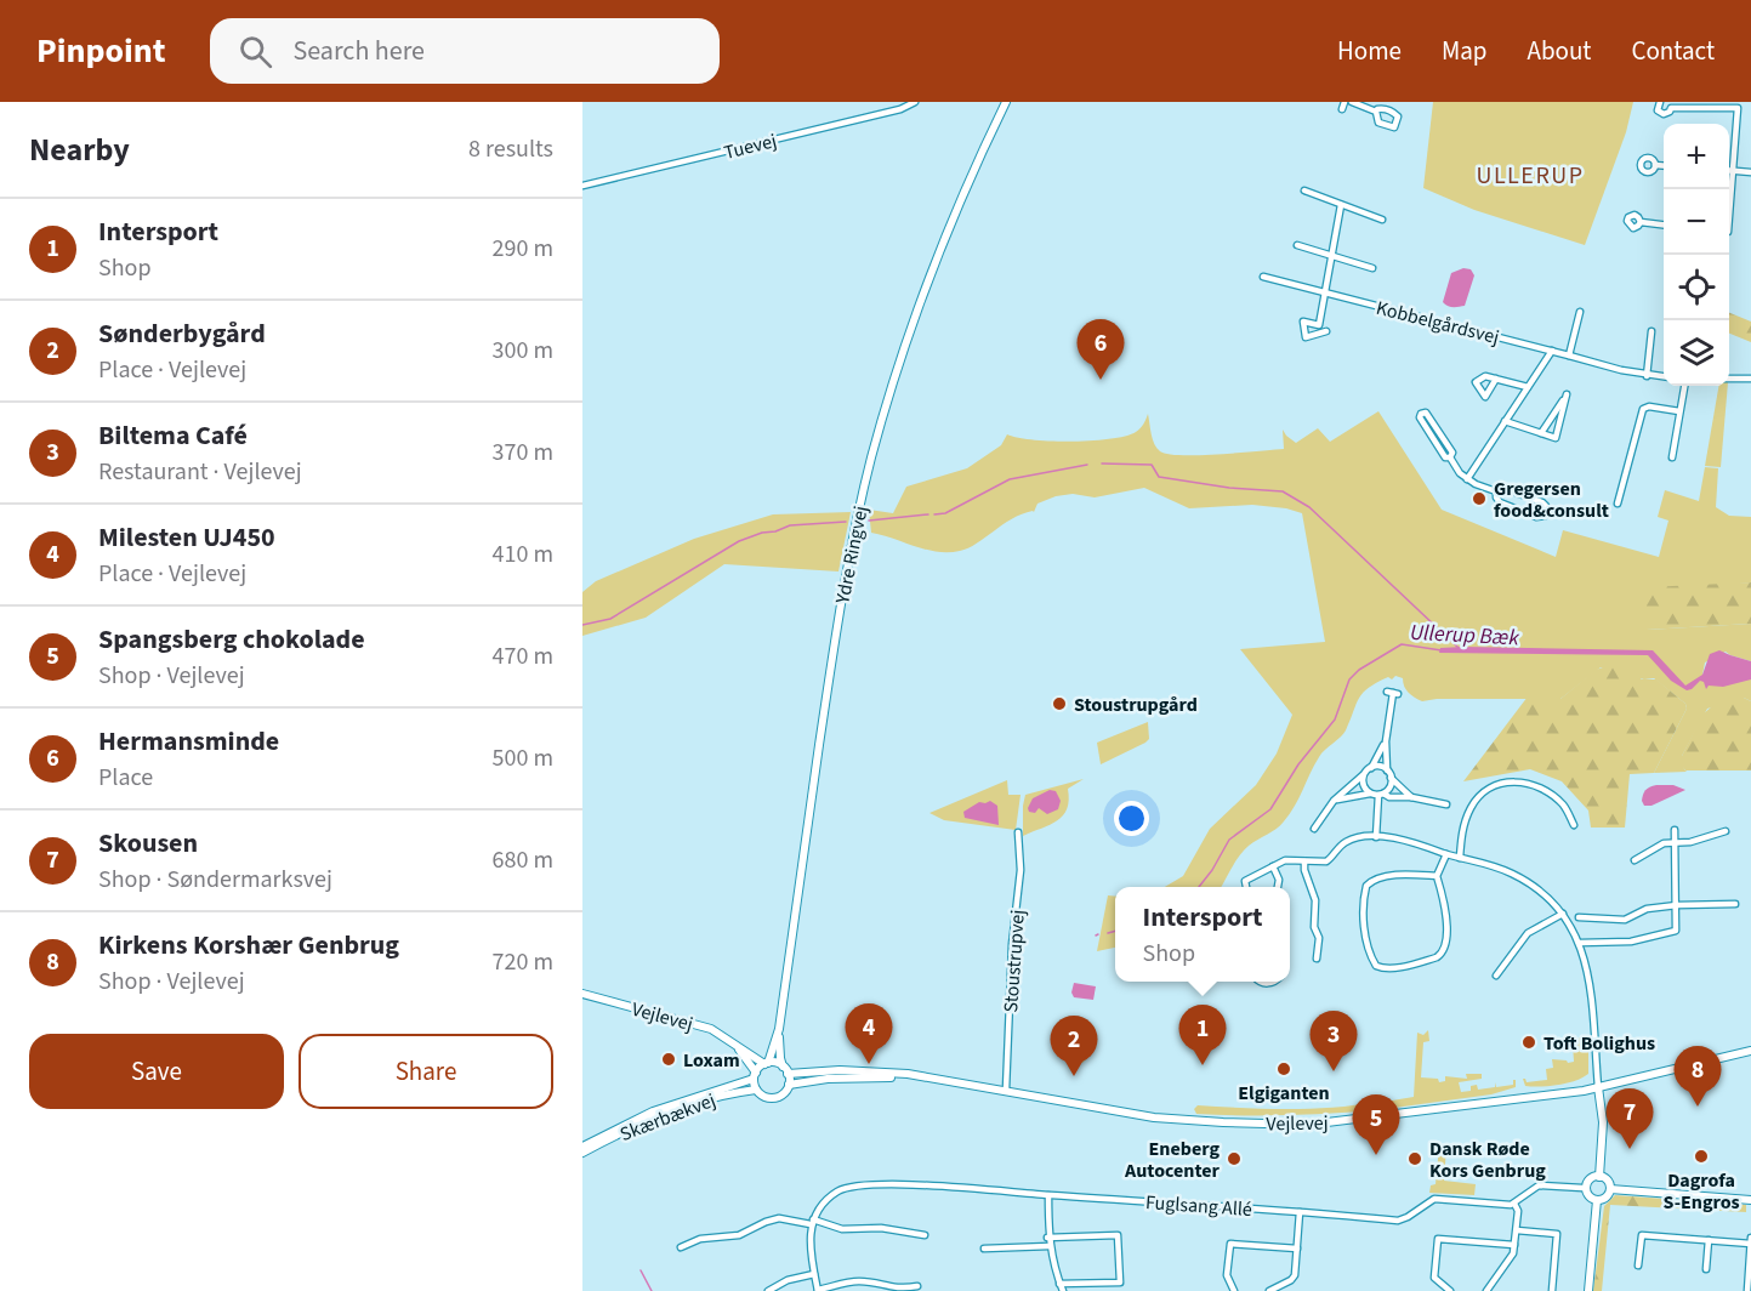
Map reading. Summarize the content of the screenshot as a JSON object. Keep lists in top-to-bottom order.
{
  "streets": {
    "street": [
      "Tuevej",
      "Kobbelgårdsvej",
      "Ydre Ringvej",
      "Stoustrupvej",
      "Vejlevej",
      "Skærbækvej",
      "Fuglsang Allé"
    ]
  },
  "crossings": [
    ["Ydre Ringvej", "Vejlevej"],
    ["Ydre Ringvej", "Skærbækvej"],
    ["Stoustrupvej", "Vejlevej"],
    ["Vejlevej", "Skærbækvej"]
  ],
  "districts": ["ULLERUP"],
  "water": ["Ullerup Bæk"],
  "places": [
    "Gregersen food&consult",
    "Stoustrupgård",
    "Toft Bolighus",
    "Loxam",
    "Elgiganten",
    "Dagrofa S-Engros",
    "Eneberg Autocenter",
    "Dansk Røde Kors Genbrug"
  ],
  "page": {
    "header": "Pinpoint",
    "search": "Search here",
    "nav": [
      "Home",
      "Map",
      "About",
      "Contact"
    ],
    "heading": ["Nearby", "8 results"],
    "map_buttons": ["+", "−"],
    "list": [
      {
        "mark": "1",
        "name": "Intersport",
        "note": "Shop",
        "value": "290 m"
      },
      {
        "mark": "2",
        "name": "Sønderbygård",
        "note": "Place · Vejlevej",
        "value": "300 m"
      },
      {
        "mark": "3",
        "name": "Biltema Café",
        "note": "Restaurant · Vejlevej",
        "value": "370 m"
      },
      {
        "mark": "4",
        "name": "Milesten UJ450",
        "note": "Place · Vejlevej",
        "value": "410 m"
      },
      {
        "mark": "5",
        "name": "Spangsberg chokolade",
        "note": "Shop · Vejlevej",
        "value": "470 m"
      },
      {
        "mark": "6",
        "name": "Hermansminde",
        "note": "Place",
        "value": "500 m"
      },
      {
        "mark": "7",
        "name": "Skousen",
        "note": "Shop · Søndermarksvej",
        "value": "680 m"
      },
      {
        "mark": "8",
        "name": "Kirkens Korshær Genbrug",
        "note": "Shop · Vejlevej",
        "value": "720 m"
      }
    ],
    "pins": [
      "6",
      "4",
      "1",
      "3",
      "2",
      "8",
      "7",
      "5"
    ],
    "popup": ["Intersport", "Shop"],
    "buttons": ["Save", "Share"]
  }
}
